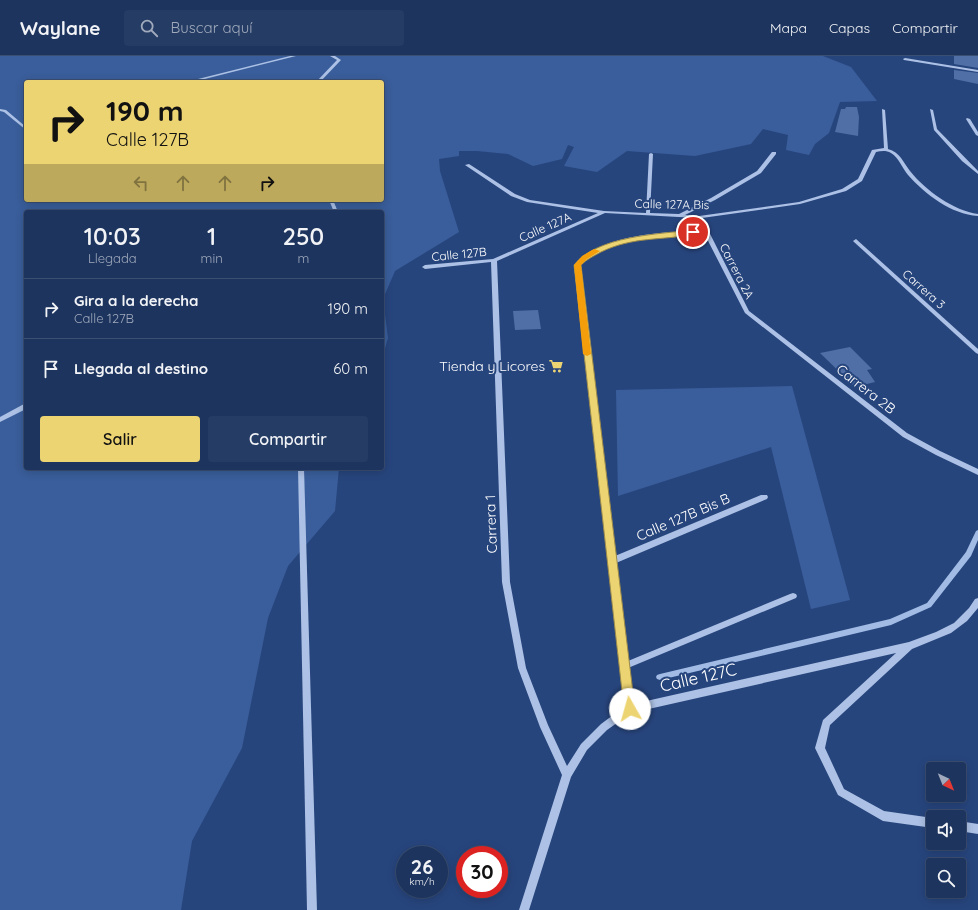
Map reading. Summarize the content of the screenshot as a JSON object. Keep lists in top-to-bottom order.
{
  "streets": {
    "street": [
      "Calle 127A Bis",
      "Calle 127A",
      "Calle 127B",
      "Carrera 2A",
      "Carrera 3",
      "Carrera 2B",
      "Calle 127B Bis B",
      "Carrera 1",
      "Calle 127C"
    ]
  },
  "crossings": [
    ["Calle 127A Bis", "Calle 127A"],
    ["Calle 127A Bis", "Carrera 2A"],
    ["Calle 127A", "Calle 127B"],
    ["Calle 127A", "Carrera 1"],
    ["Calle 127B", "Carrera 1"],
    ["Carrera 2A", "Carrera 2B"],
    ["Carrera 1", "Calle 127C"]
  ],
  "places": {
    "supermarket": ["Tienda y Licores"]
  },
  "north": "bottom right",
  "page": {
    "header": "Waylane",
    "search": "Buscar aquí",
    "nav": ["Mapa", "Capas", "Compartir"],
    "turn": ["190 m", "Calle 127B"],
    "eta": [
      "10:03",
      "Llegada",
      "1",
      "min",
      "250",
      "m"
    ],
    "list": [
      {
        "name": "Gira a la derecha",
        "note": "Calle 127B",
        "value": "190 m"
      },
      {
        "name": "Llegada al destino",
        "value": "60 m"
      }
    ],
    "buttons": ["Salir", "Compartir"],
    "speed": "26 km/h",
    "limit": "30"
  }
}
